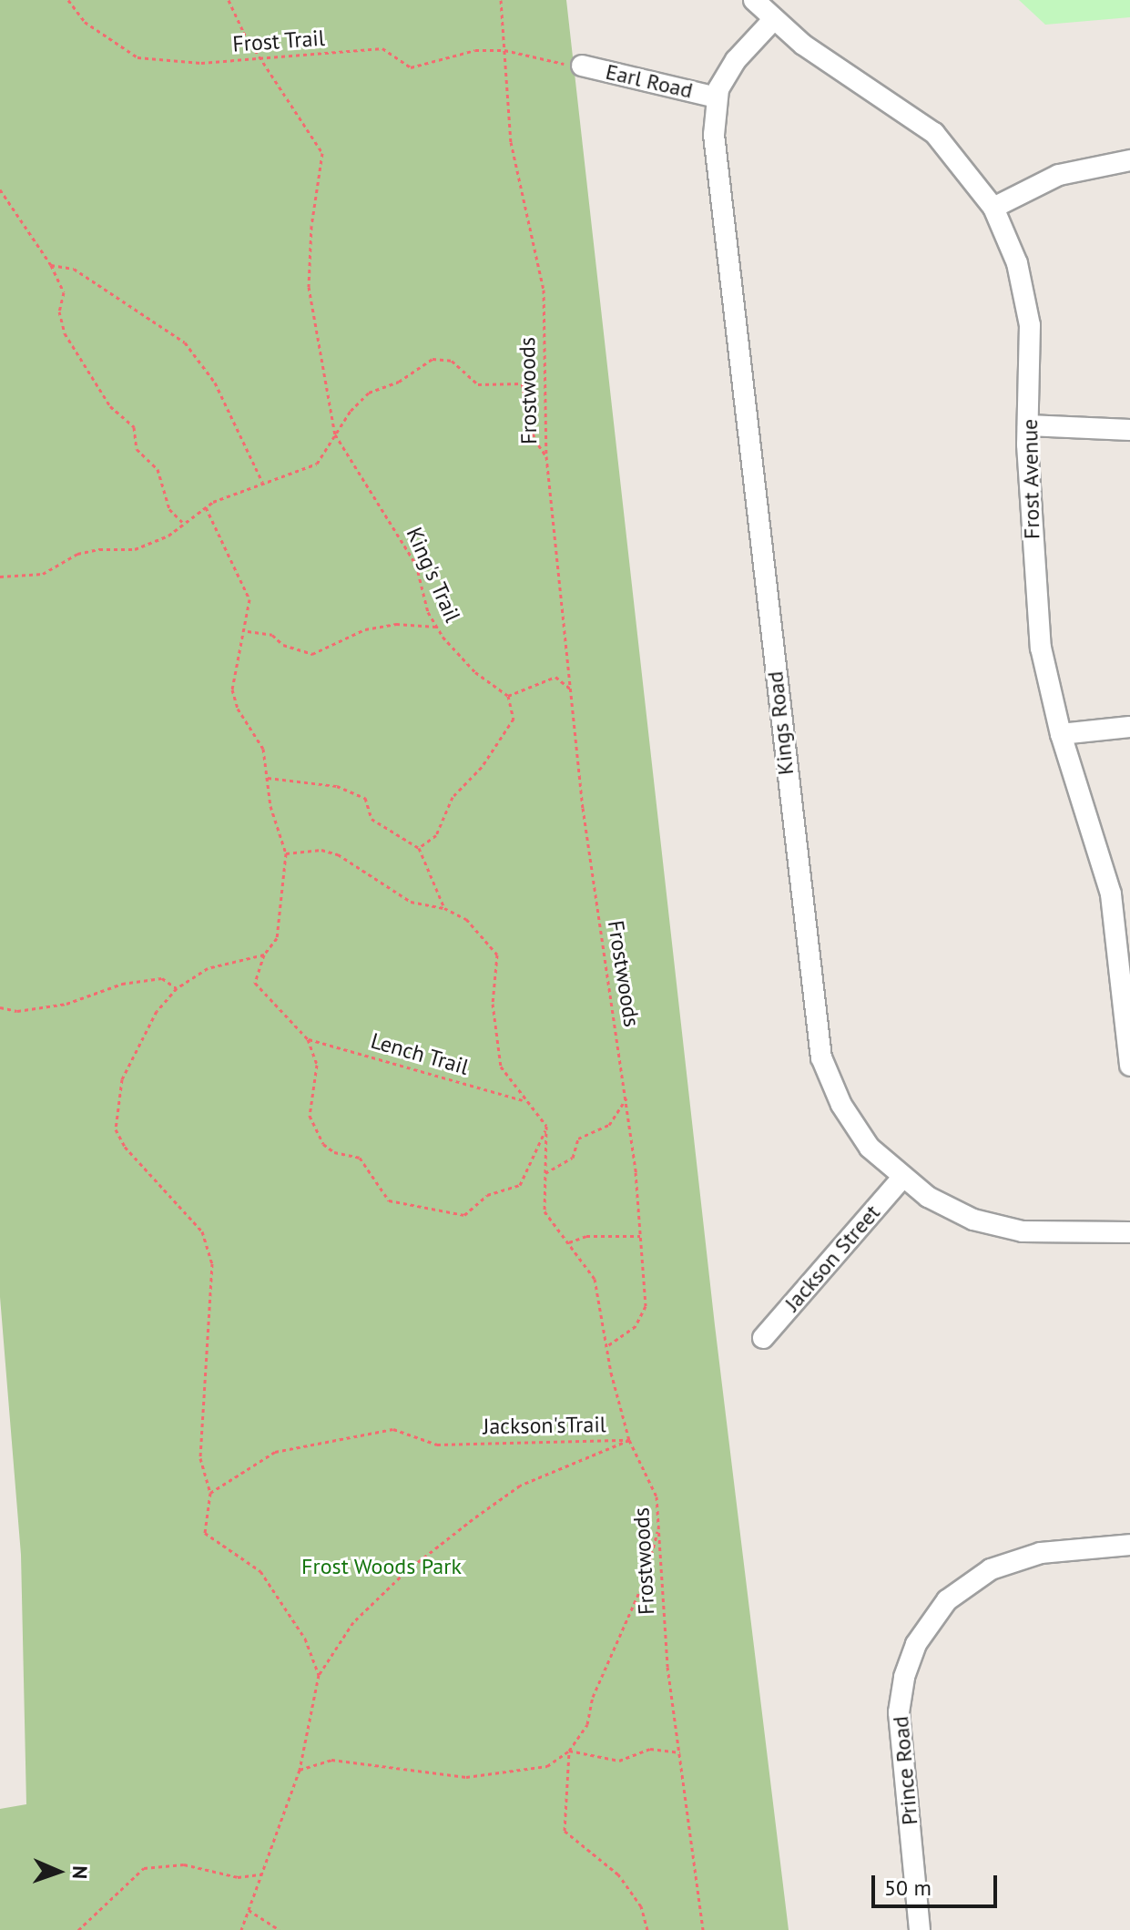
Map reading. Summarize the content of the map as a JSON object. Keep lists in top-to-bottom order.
{
  "streets": {
    "street": [
      "Earl Road",
      "Frost Avenue",
      "Kings Road",
      "Jackson Street",
      "Prince Road"
    ],
    "path": [
      "Frost Trail",
      "Frostwoods",
      "King's Trail",
      "Lench Trail",
      "Jackson'sTrail"
    ]
  },
  "crossings": [
    ["Frost Trail", "Earl Road"],
    ["Frost Trail", "Frostwoods"],
    ["Frost Trail", "King's Trail"],
    ["Earl Road", "Kings Road"],
    ["Frostwoods", "Jackson'sTrail"],
    ["Frost Avenue", "Kings Road"],
    ["Kings Road", "Jackson Street"]
  ],
  "parks": ["Frost Woods Park"],
  "scale_bar": "50 m",
  "north": "right"
}
